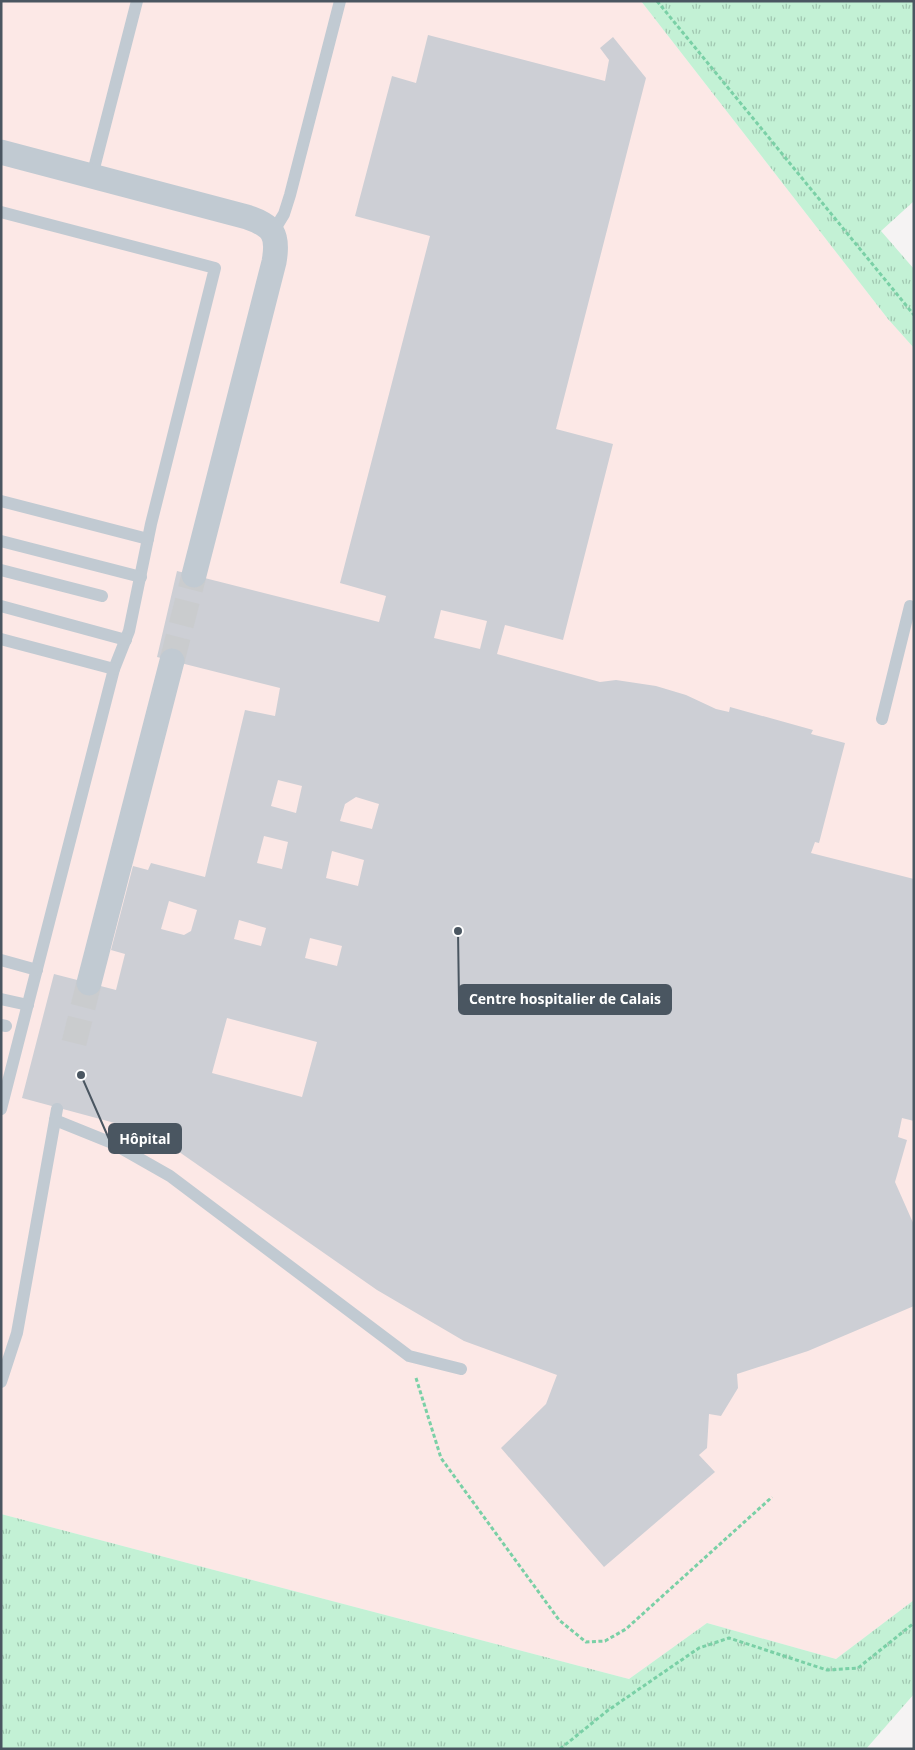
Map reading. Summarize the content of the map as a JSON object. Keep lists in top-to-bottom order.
{
  "places": ["Centre hospitalier de Calais", "Hôpital"]
}
